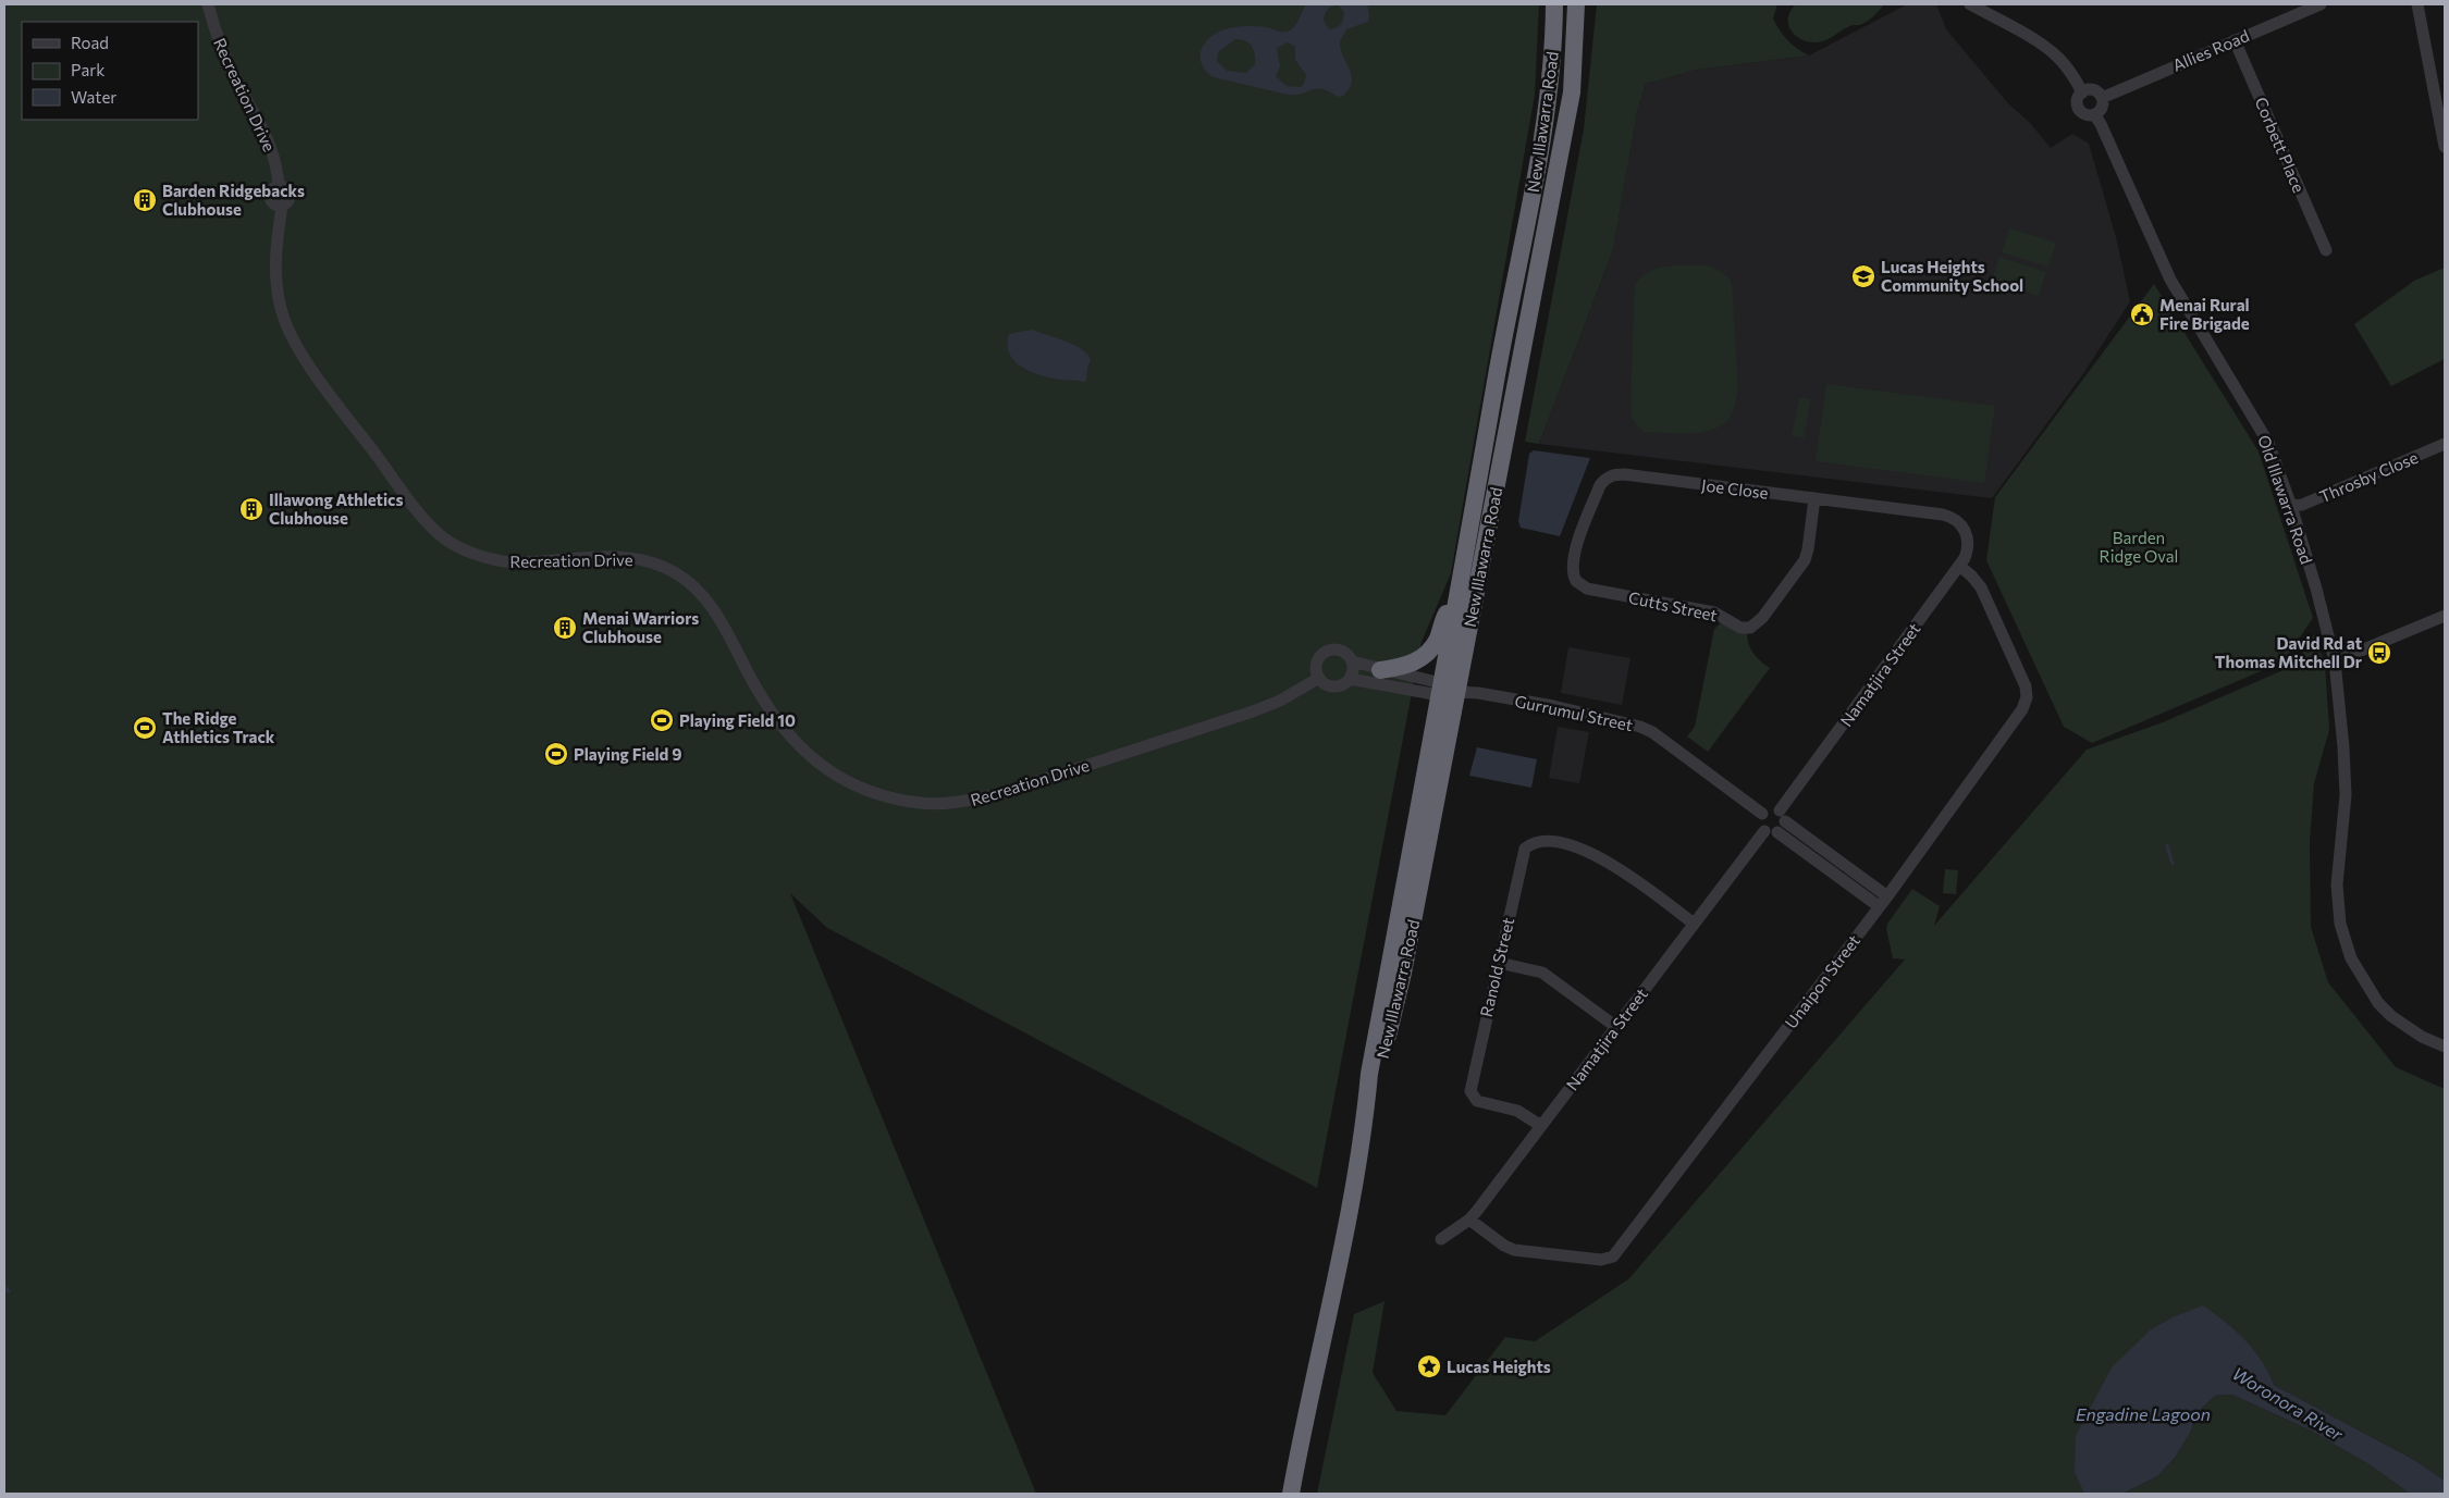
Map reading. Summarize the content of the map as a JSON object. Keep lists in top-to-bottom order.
{
  "streets": {
    "highway": ["New Illawarra Road"],
    "street": [
      "Allies Road",
      "Recreation Drive",
      "Corbett Place",
      "Throsby Close",
      "Joe Close",
      "Old Illawarra Road",
      "Cutts Street",
      "Namatjira Street",
      "Gurrumul Street",
      "Ranold Street",
      "Unaipon Street"
    ]
  },
  "crossings": [
    ["Allies Road", "Corbett Place"],
    ["Allies Road", "Old Illawarra Road"],
    ["New Illawarra Road", "Gurrumul Street"],
    ["Throsby Close", "Old Illawarra Road"],
    ["Joe Close", "Cutts Street"],
    ["Joe Close", "Namatjira Street"],
    ["Namatjira Street", "Gurrumul Street"],
    ["Namatjira Street", "Ranold Street"],
    ["Namatjira Street", "Unaipon Street"]
  ],
  "water": ["Woronora River", "Engadine Lagoon"],
  "parks": ["Barden Ridge Oval"],
  "places": {
    "building": ["Barden Ridgebacks Clubhouse", "Illawong Athletics Clubhouse", "Menai Warriors Clubhouse"],
    "school or university": ["Lucas Heights Community School"],
    "public building": ["Menai Rural Fire Brigade"],
    "bus stop": ["David Rd at Thomas Mitchell Dr"],
    "sports": ["Playing Field 10", "The Ridge Athletics Track", "Playing Field 9"],
    "place": ["Lucas Heights"]
  },
  "legend": ["Road", "Park", "Water"]
}
